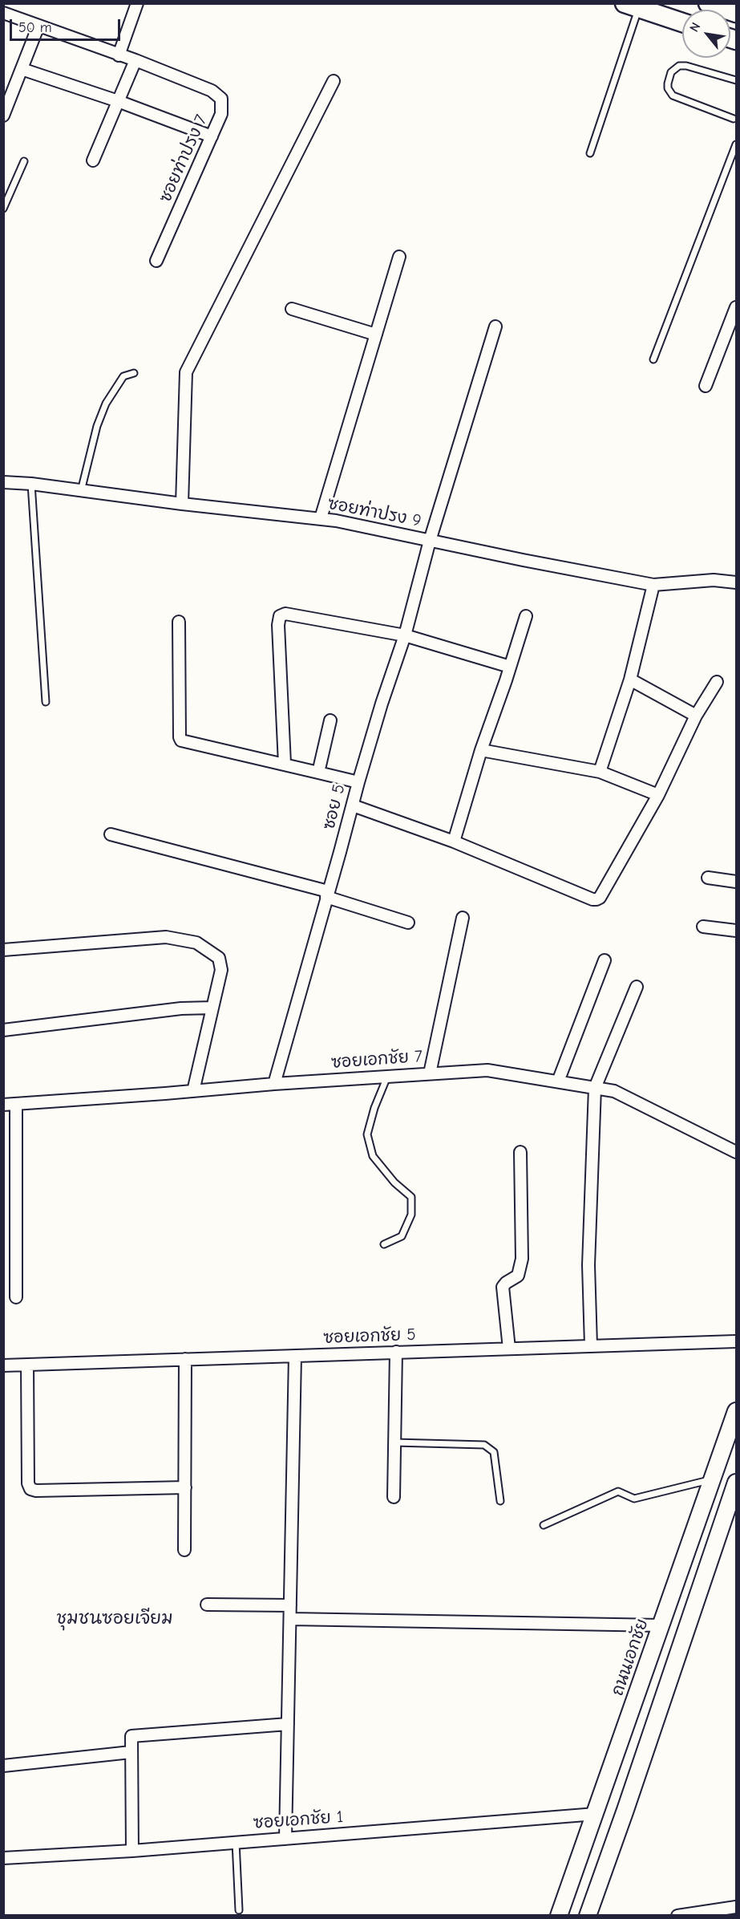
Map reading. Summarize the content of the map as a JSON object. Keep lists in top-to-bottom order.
{
  "streets": {
    "main road": ["ถนนเอกชัย"],
    "street": [
      "ซอยท่าปรง 7",
      "ซอยท่าปรง 9",
      "ซอย 5",
      "ซอยเอกชัย 7",
      "ซอยเอกชัย 5",
      "ซอยเอกชัย 1"
    ]
  },
  "crossings": [
    ["ซอยท่าปรง 9", "ซอย 5"],
    ["ซอย 5", "ซอยเอกชัย 7"],
    ["ถนนเอกชัย", "ซอยเอกชัย 1"]
  ],
  "districts": ["ชุมชนซอยเจียม"],
  "scale_bar": "50 m",
  "north": "top left"
}
